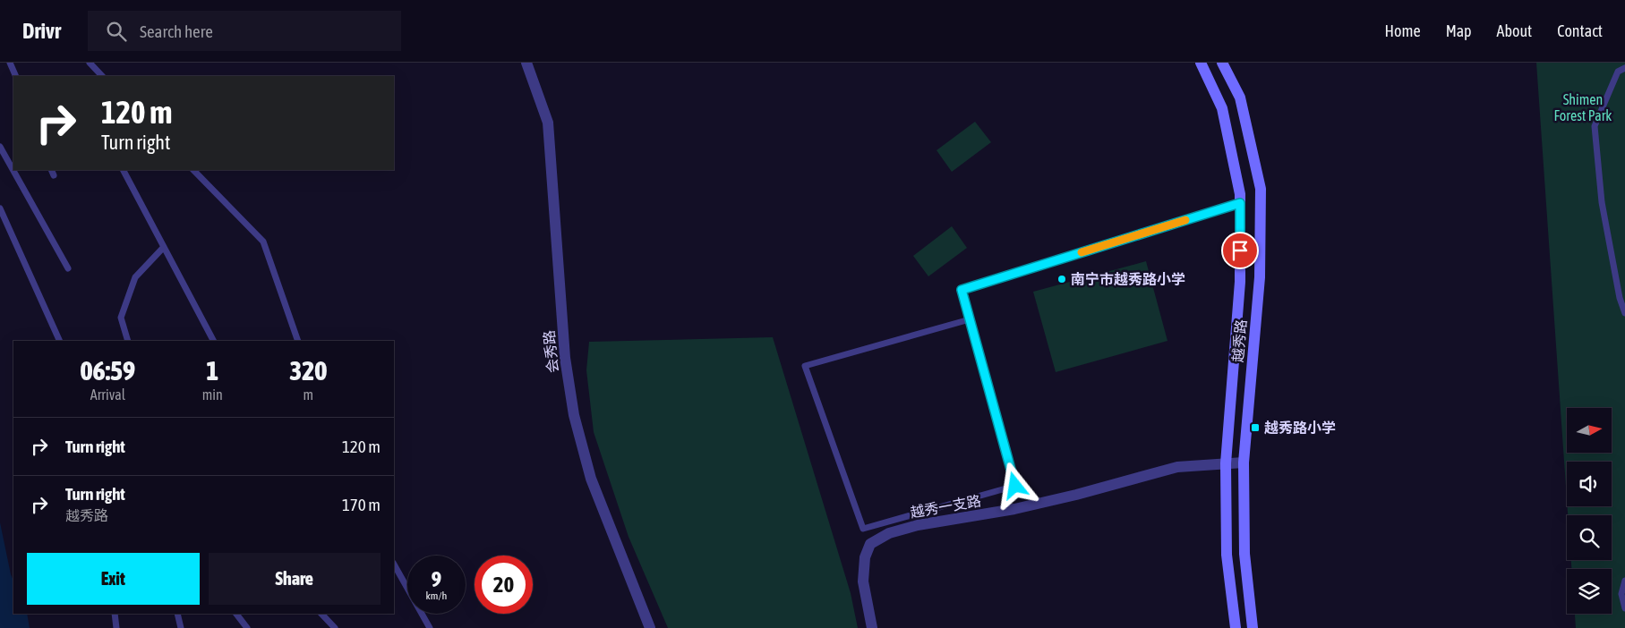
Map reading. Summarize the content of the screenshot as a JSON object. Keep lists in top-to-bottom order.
{
  "streets": {
    "main road": ["越秀路"],
    "street": ["会秀路", "越秀一支路"]
  },
  "crossings": [
    ["越秀路", "越秀一支路"]
  ],
  "parks": ["Shimen Forest Park"],
  "places": {
    "other": ["南宁市越秀路小学"],
    "transit": ["越秀路小学"]
  },
  "north": "right",
  "page": {
    "header": "Drivr",
    "search": "Search here",
    "nav": [
      "Home",
      "Map",
      "About",
      "Contact"
    ],
    "turn": ["120 m", "Turn right"],
    "eta": [
      "06:59",
      "Arrival",
      "1",
      "min",
      "320",
      "m"
    ],
    "list": [
      {
        "name": "Turn right",
        "value": "120 m"
      },
      {
        "name": "Turn right",
        "note": "越秀路",
        "value": "170 m"
      }
    ],
    "buttons": ["Exit", "Share"],
    "speed": "9 km/h",
    "limit": "20"
  }
}
